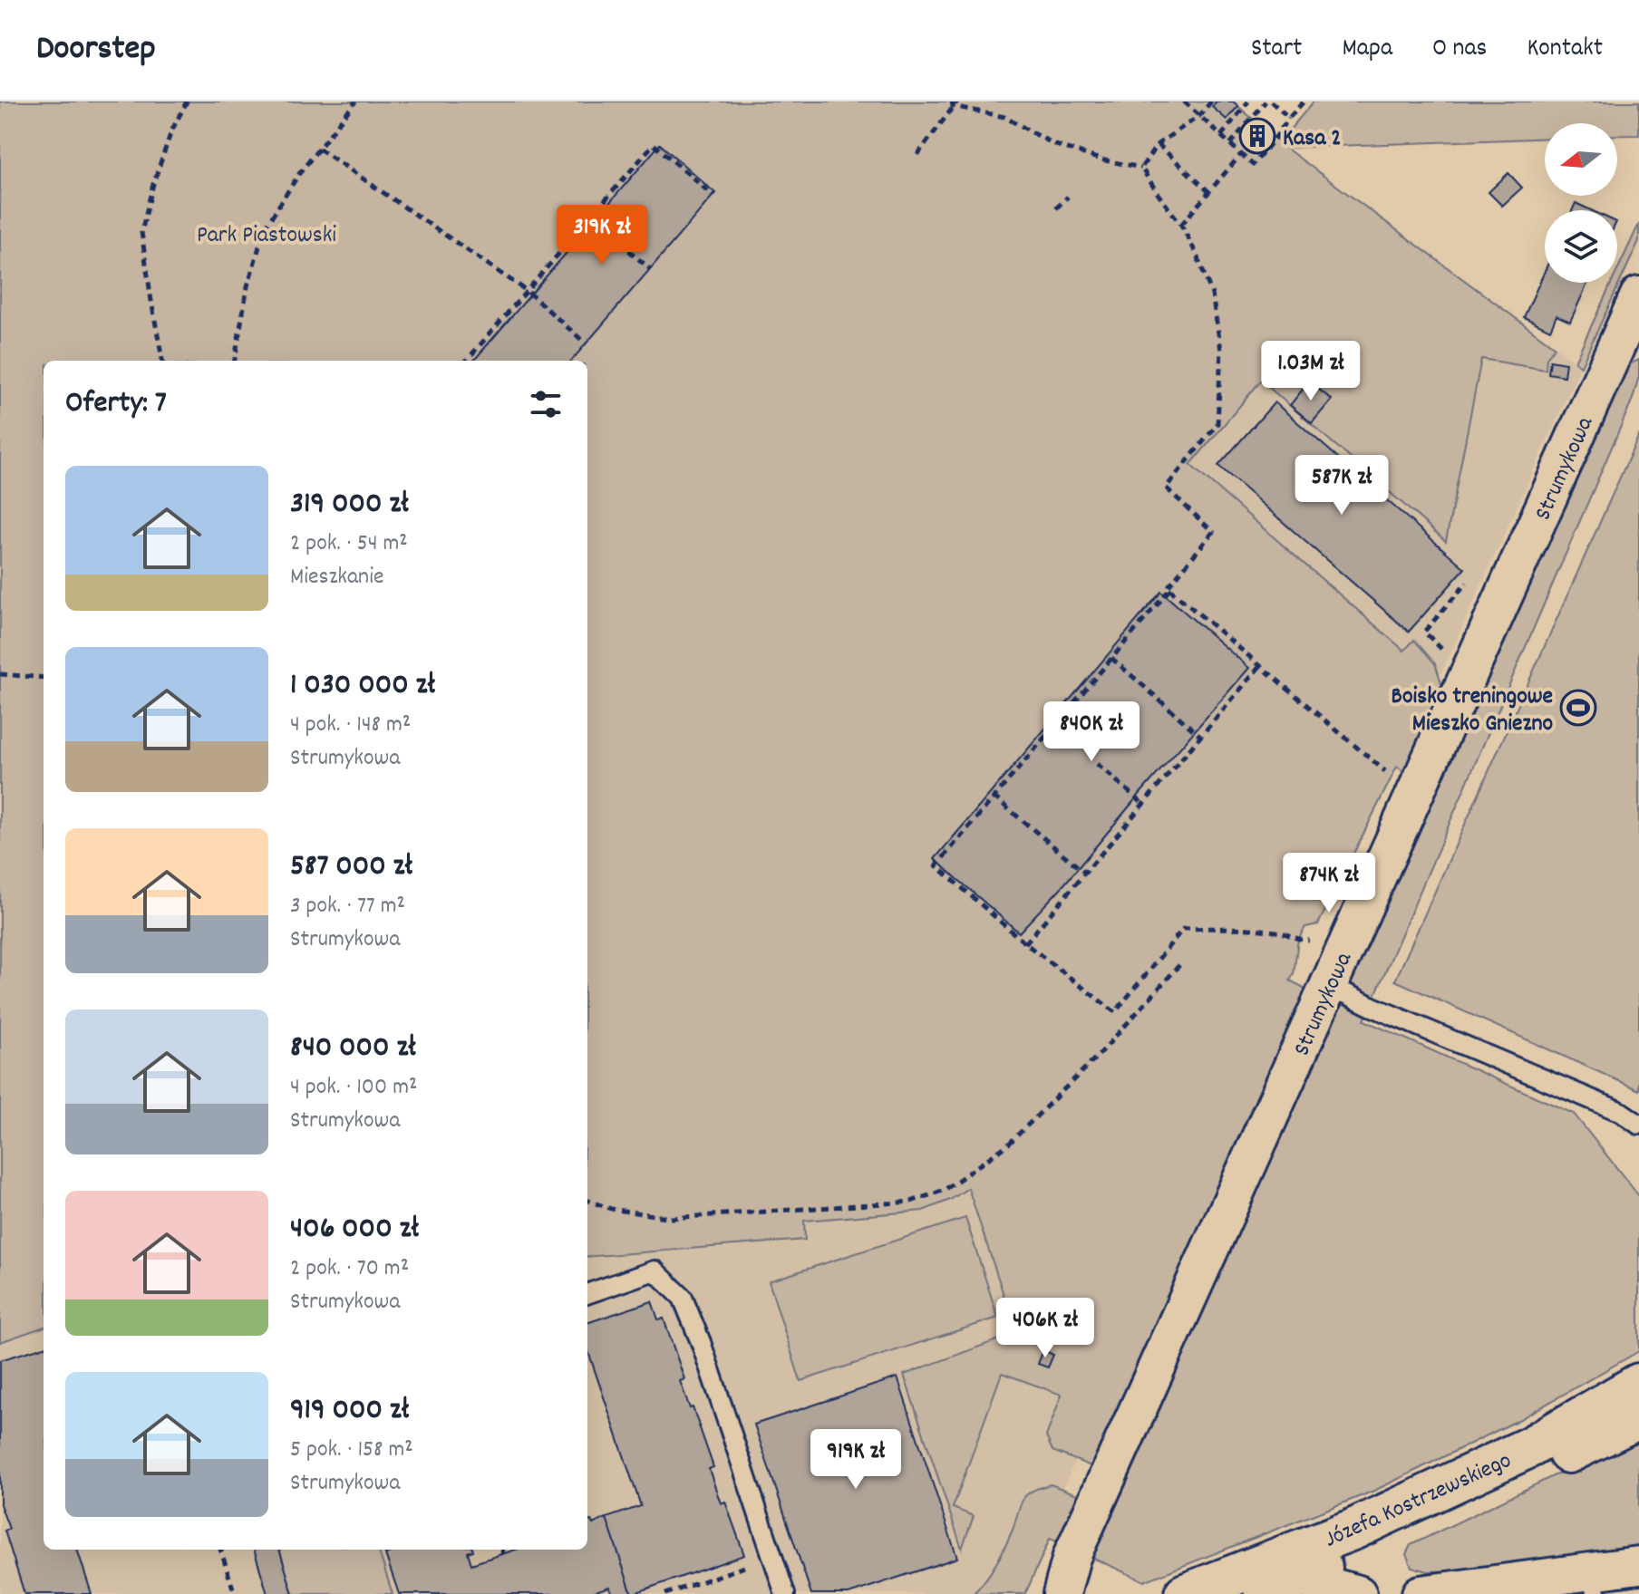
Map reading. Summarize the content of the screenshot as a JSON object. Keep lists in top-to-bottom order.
{
  "streets": {
    "main road": ["Józefa Kostrzewskiego"],
    "street": ["Strumykowa"]
  },
  "parks": ["Park Piastowski"],
  "places": {
    "building": ["Kasa 2"],
    "sports": ["Boisko treningowe Mieszko Gniezno"]
  },
  "north": "left",
  "page": {
    "header": "Doorstep",
    "nav": [
      "Start",
      "Mapa",
      "O nas",
      "Kontakt"
    ],
    "price": [
      "319K zł",
      "1.03M zł",
      "587K zł",
      "840K zł",
      "874K zł",
      "406K zł",
      "919K zł"
    ],
    "heading": "Oferty: 7",
    "list": [
      {
        "name": "319 000 zł",
        "note": "2 pok. · 54 m² · Mieszkanie"
      },
      {
        "name": "1 030 000 zł",
        "note": "4 pok. · 148 m² · Strumykowa"
      },
      {
        "name": "587 000 zł",
        "note": "3 pok. · 77 m² · Strumykowa"
      },
      {
        "name": "840 000 zł",
        "note": "4 pok. · 100 m² · Strumykowa"
      },
      {
        "name": "406 000 zł",
        "note": "2 pok. · 70 m² · Strumykowa"
      },
      {
        "name": "919 000 zł",
        "note": "5 pok. · 158 m² · Strumykowa"
      }
    ]
  }
}
